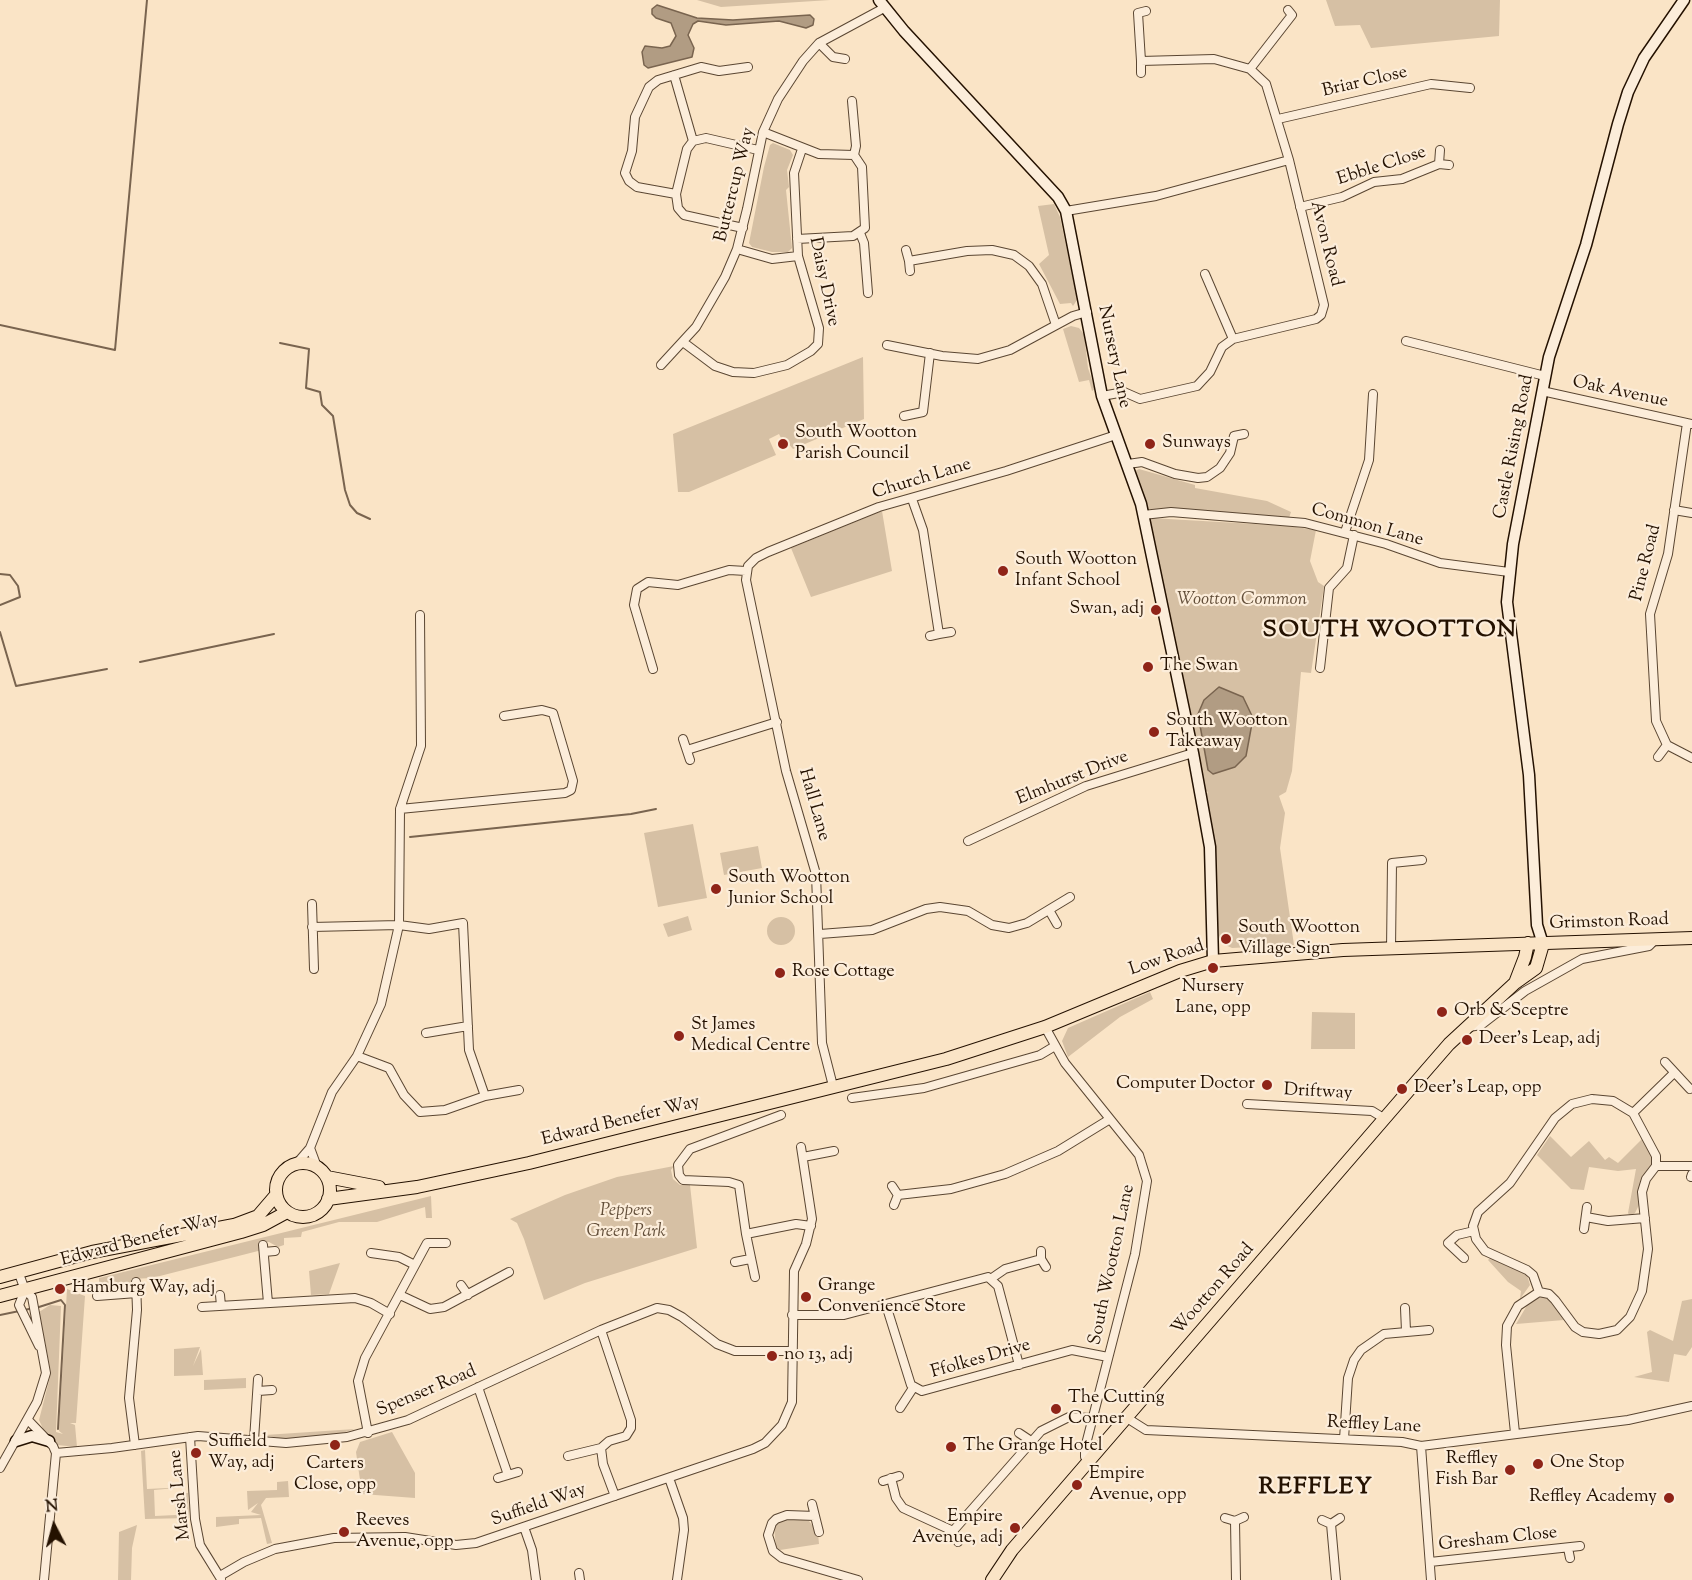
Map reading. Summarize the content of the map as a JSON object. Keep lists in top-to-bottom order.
{
  "streets": {
    "main road": [
      "Grimston Road",
      "Low Road",
      "Edward Benefer Way",
      "Wootton Road"
    ],
    "street": [
      "Briar Close",
      "Ebble Close",
      "Buttercup Way",
      "Avon Road",
      "Daisy Drive",
      "Nursery Lane",
      "Oak Avenue",
      "Castle Rising Road",
      "Church Lane",
      "Common Lane",
      "Pine Road",
      "Elmhurst Drive",
      "Hall Lane",
      "Driftway",
      "South Wootton Lane",
      "Ffolkes Drive",
      "Spenser Road",
      "Reffley Lane",
      "Marsh Lane",
      "Suffield Way",
      "Gresham Close"
    ]
  },
  "crossings": [
    ["Briar Close", "Avon Road"],
    ["Ebble Close", "Avon Road"],
    ["Buttercup Way", "Daisy Drive"],
    ["Buttercup Way", "Nursery Lane"],
    ["Nursery Lane", "Church Lane"],
    ["Nursery Lane", "Common Lane"],
    ["Nursery Lane", "Elmhurst Drive"],
    ["Nursery Lane", "Low Road"],
    ["Oak Avenue", "Castle Rising Road"],
    ["Oak Avenue", "Pine Road"],
    ["Castle Rising Road", "Common Lane"],
    ["Castle Rising Road", "Grimston Road"],
    ["Castle Rising Road", "Low Road"],
    ["Castle Rising Road", "Wootton Road"],
    ["Church Lane", "Hall Lane"],
    ["Hall Lane", "Low Road"],
    ["Hall Lane", "Edward Benefer Way"],
    ["Grimston Road", "Low Road"],
    ["Grimston Road", "Wootton Road"],
    ["Low Road", "Edward Benefer Way"],
    ["Low Road", "South Wootton Lane"],
    ["Low Road", "Wootton Road"],
    ["Driftway", "Wootton Road"],
    ["South Wootton Lane", "Wootton Road"],
    ["South Wootton Lane", "Ffolkes Drive"],
    ["Wootton Road", "Reffley Lane"],
    ["Spenser Road", "Marsh Lane"],
    ["Spenser Road", "Suffield Way"],
    ["Marsh Lane", "Suffield Way"]
  ],
  "districts": ["SOUTH WOOTTON", "REFFLEY"],
  "parks": ["Wootton Common", "Peppers Green Park"],
  "places": [
    "South Wootton Parish Council",
    "Sunways",
    "South Wootton Infant School",
    "Swan, adj",
    "The Swan",
    "South Wootton Takeaway",
    "South Wootton Junior School",
    "South Wootton Village Sign",
    "Nursery Lane, opp",
    "Rose Cottage",
    "Orb & Sceptre",
    "St James Medical Centre",
    "Deer's Leap, adj",
    "Computer Doctor",
    "Deer's Leap, opp",
    "Hamburg Way, adj",
    "Grange Convenience Store",
    "no 13, adj",
    "The Cutting Corner",
    "Carters Close, opp",
    "The Grange Hotel",
    "Suffield Way, adj",
    "One Stop",
    "Reffley Fish Bar",
    "Empire Avenue, opp",
    "Reffley Academy",
    "Empire Avenue, adj",
    "Reeves Avenue, opp"
  ],
  "north": "top"
}
